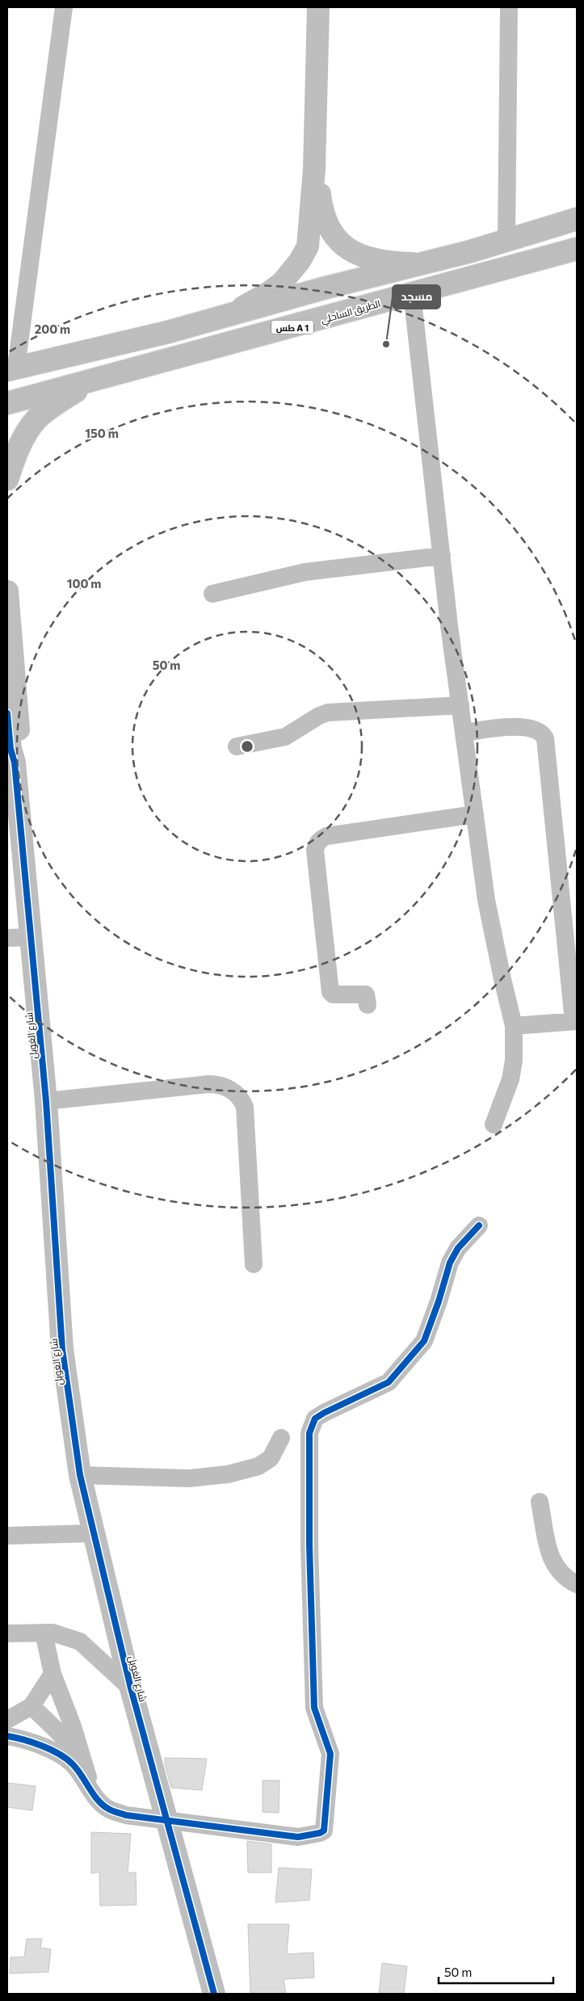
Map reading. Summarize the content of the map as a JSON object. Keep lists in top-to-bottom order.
{
  "streets": {
    "highway": ["الطريق الساحلي", "طس A 1"],
    "street": ["شارع الغويل"]
  },
  "places": ["مسجد"],
  "scale_bar": "50 m",
  "rings": [
    "200 m",
    "150 m",
    "100 m",
    "50 m"
  ]
}
